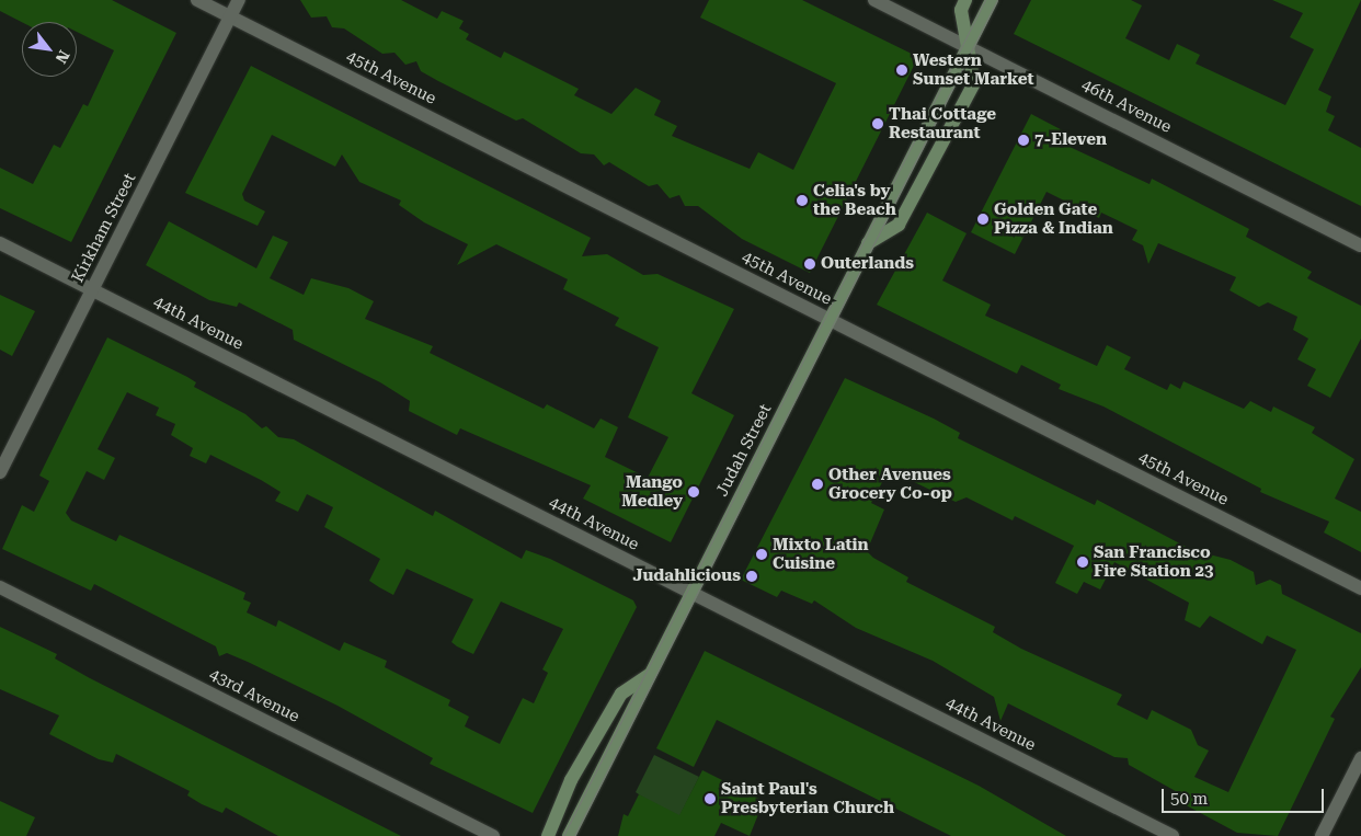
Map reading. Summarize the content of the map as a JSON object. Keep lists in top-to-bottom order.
{
  "streets": {
    "street": [
      "45th Avenue",
      "46th Avenue",
      "Kirkham Street",
      "44th Avenue",
      "Judah Street",
      "43rd Avenue"
    ]
  },
  "crossings": [
    ["45th Avenue", "Kirkham Street"],
    ["45th Avenue", "Judah Street"],
    ["46th Avenue", "Judah Street"],
    ["Kirkham Street", "44th Avenue"],
    ["44th Avenue", "Judah Street"]
  ],
  "places": [
    "Western Sunset Market",
    "Thai Cottage Restaurant",
    "7-Eleven",
    "Celia's by the Beach",
    "Golden Gate Pizza & Indian",
    "Outerlands",
    "Other Avenues Grocery Co-op",
    "Mango Medley",
    "Mixto Latin Cuisine",
    "San Francisco Fire Station 23",
    "Judahlicious",
    "Saint Paul's Presbyterian Church"
  ],
  "scale_bar": "50 m",
  "north": "bottom right"
}
